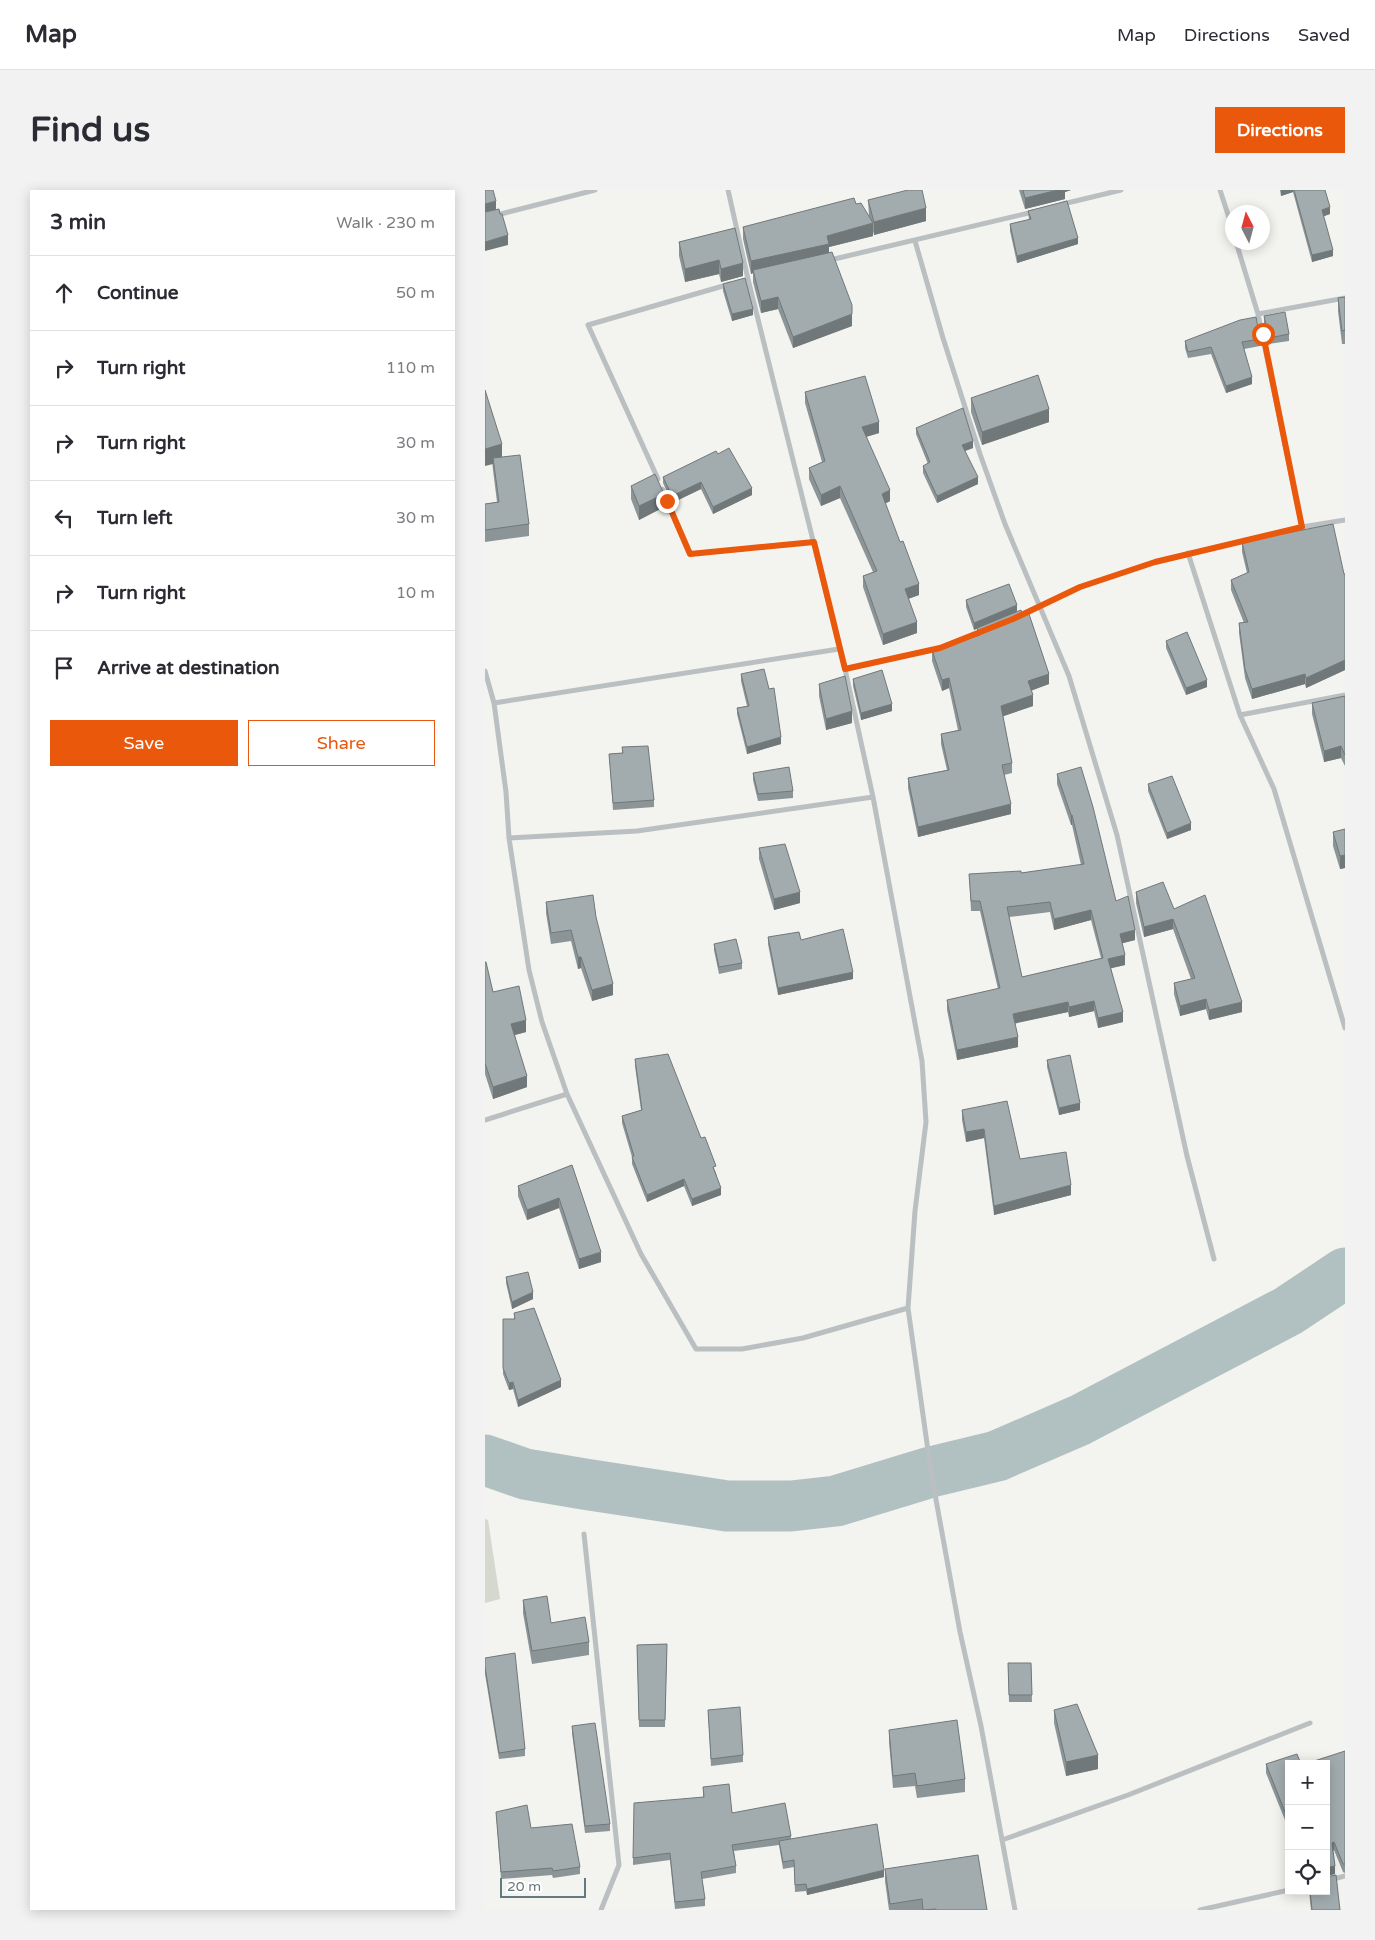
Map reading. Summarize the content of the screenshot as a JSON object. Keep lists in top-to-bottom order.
{
  "scale_bar": "20 m",
  "north": "top",
  "page": {
    "header": "Map",
    "nav": ["Map", "Directions", "Saved"],
    "buttons": [
      "Directions",
      ["Save", "Share"]
    ],
    "title": "Find us",
    "heading": ["3 min", "Walk · 230 m"],
    "list": [
      ["Continue", "50 m"],
      ["Turn right", "110 m"],
      ["Turn right", "30 m"],
      ["Turn left", "30 m"],
      ["Turn right", "10 m"],
      "Arrive at destination"
    ],
    "map_buttons": ["+", "−"],
    "scale": "20 m"
  }
}
